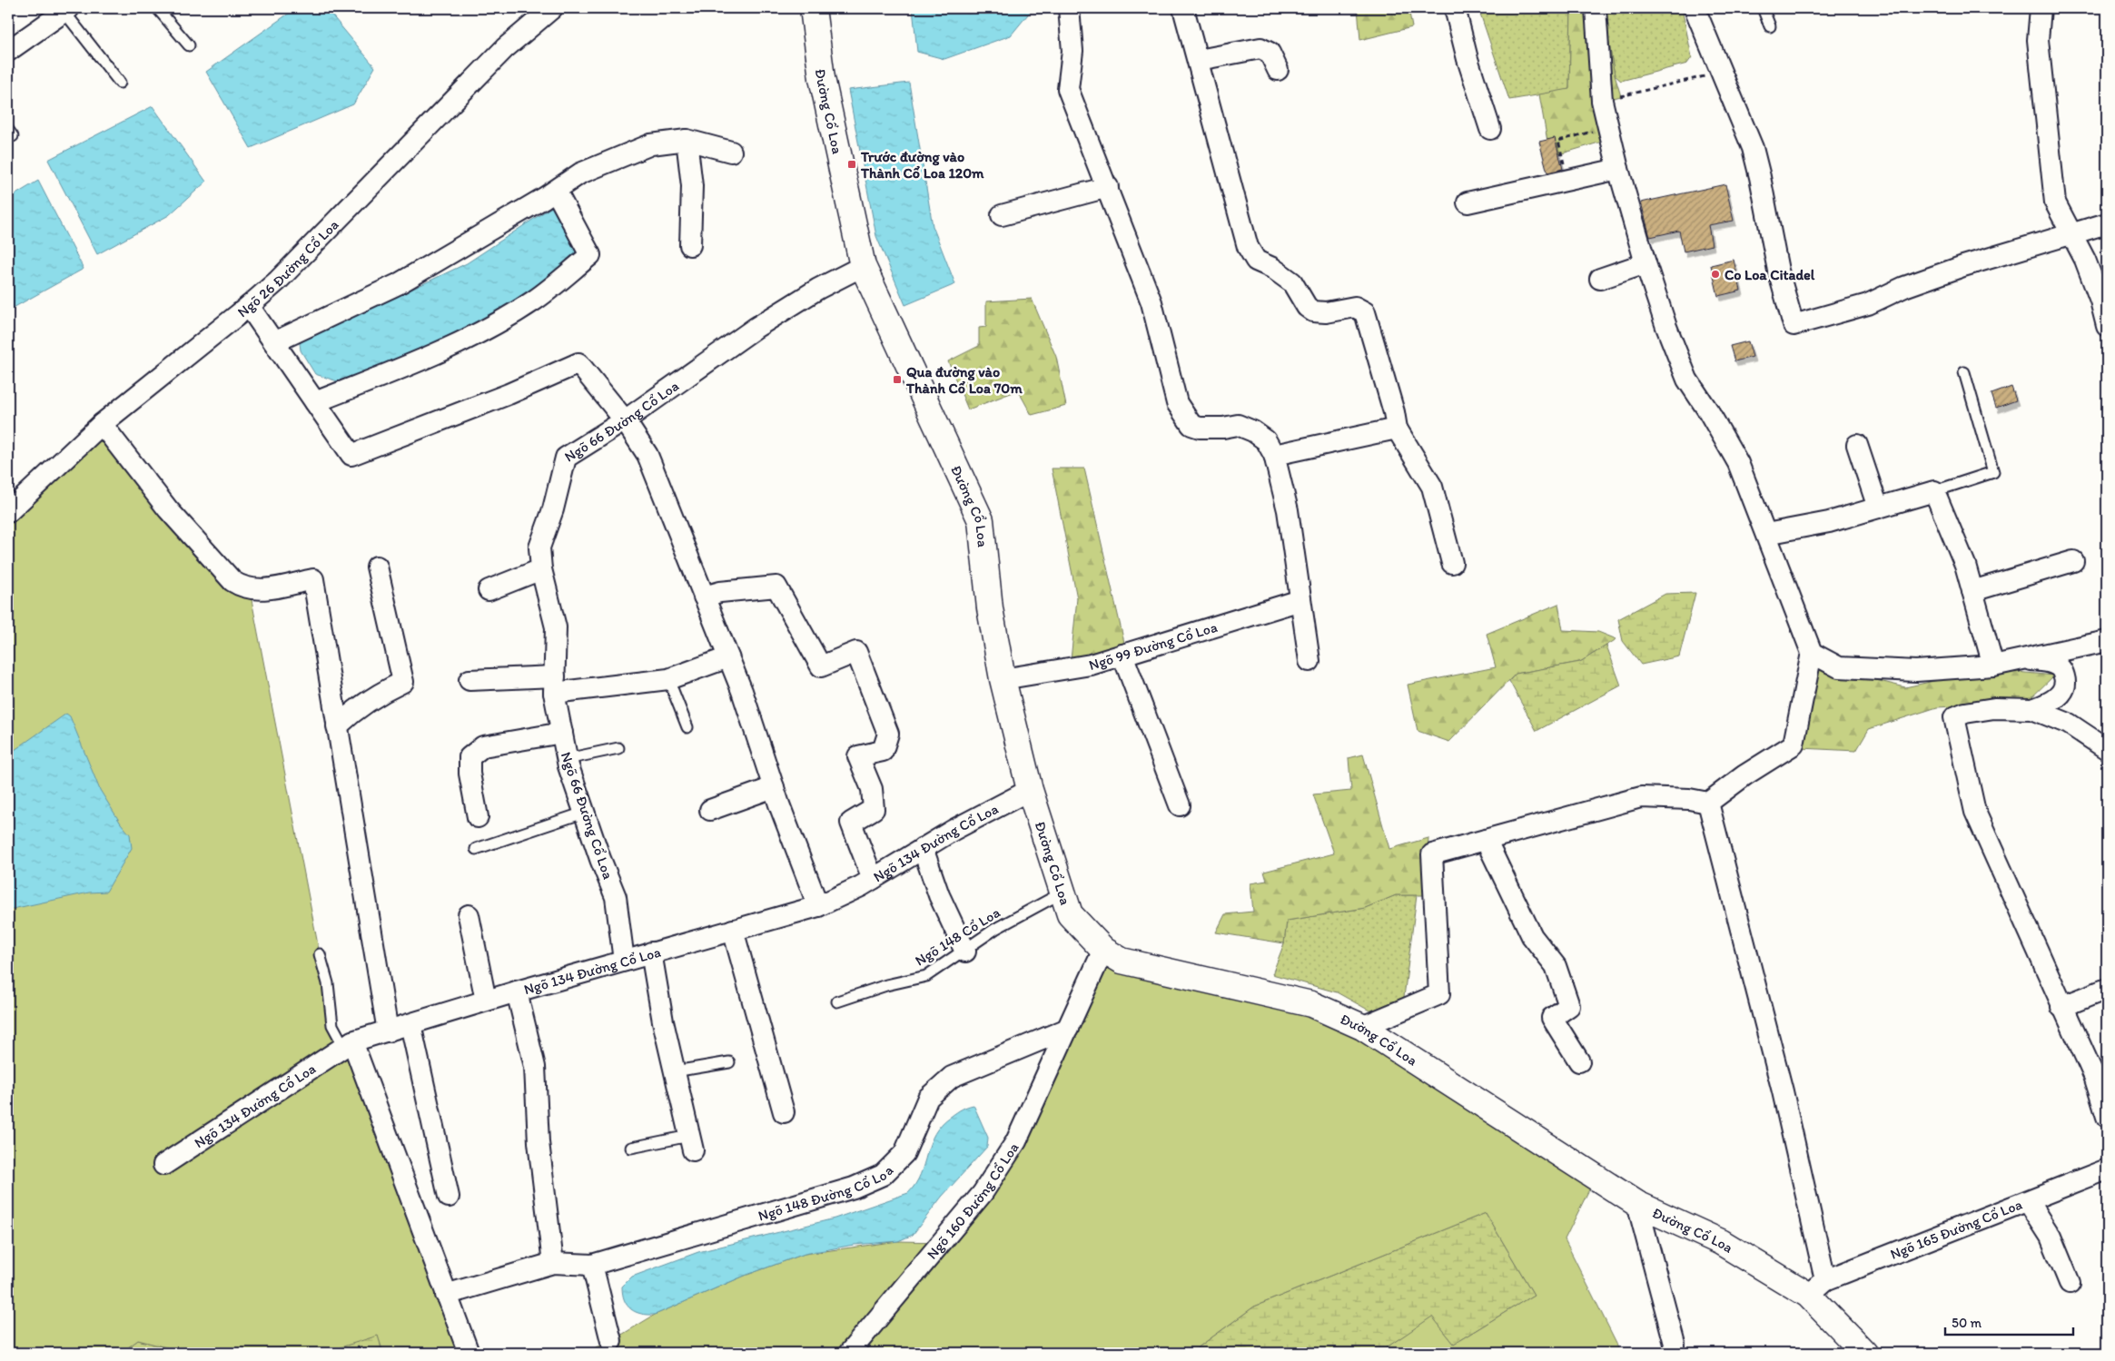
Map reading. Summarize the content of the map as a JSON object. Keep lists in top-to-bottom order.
{
  "streets": {
    "street": [
      "Đường Cổ Loa",
      "Ngõ 26 Đường Cổ Loa",
      "Ngõ 66 Đường Cổ Loa",
      "Ngõ 99 Đường Cổ Loa",
      "Ngõ 134 Đường Cổ Loa",
      "Ngõ 148 Đường Cổ Loa",
      "Ngõ 160 Đường Cổ Loa",
      "Ngõ 165 Đường Cổ Loa"
    ],
    "lane": ["Ngõ 148 Cổ Loa"]
  },
  "crossings": [
    ["Đường Cổ Loa", "Ngõ 66 Đường Cổ Loa"],
    ["Đường Cổ Loa", "Ngõ 99 Đường Cổ Loa"],
    ["Đường Cổ Loa", "Ngõ 134 Đường Cổ Loa"],
    ["Đường Cổ Loa", "Ngõ 148 Cổ Loa"],
    ["Đường Cổ Loa", "Ngõ 165 Đường Cổ Loa"],
    ["Ngõ 66 Đường Cổ Loa", "Ngõ 134 Đường Cổ Loa"],
    ["Ngõ 148 Đường Cổ Loa", "Ngõ 160 Đường Cổ Loa"]
  ],
  "places": {
    "transit": ["Trước đường vào Thành Cổ Loa 120m", "Qua đường vào Thành Cổ Loa 70m"],
    "other": ["Co Loa Citadel"]
  },
  "scale_bar": "50 m"
}
